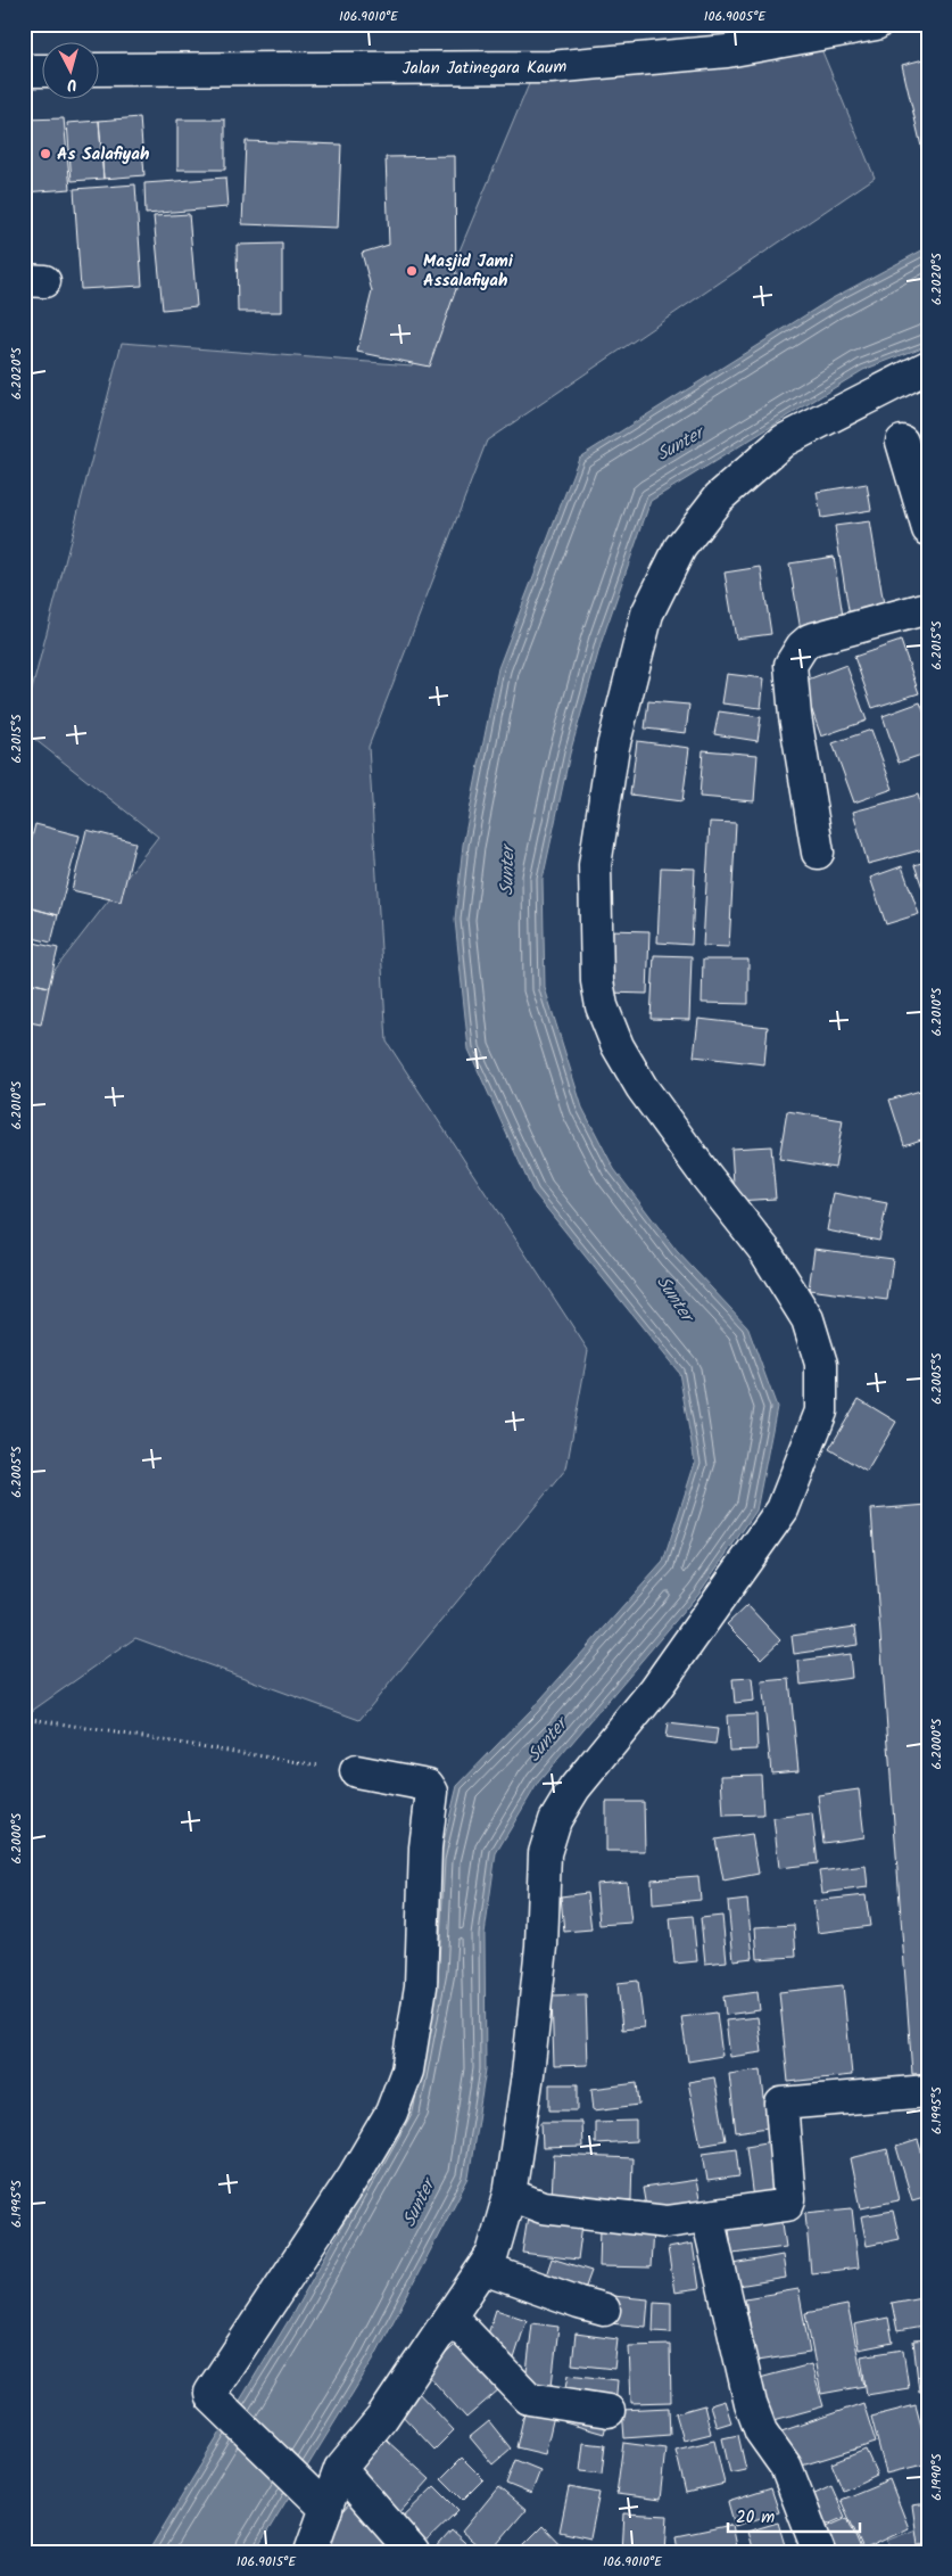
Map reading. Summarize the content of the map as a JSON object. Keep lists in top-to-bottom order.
{
  "streets": {
    "street": ["Jalan Jatinegara Kaum"]
  },
  "water": ["Sunter"],
  "places": ["As Salafiyah", "Masjid Jami Assalafiyah"],
  "scale_bar": "20 m",
  "north": "bottom",
  "coordinates": [
    "106.9010°E",
    "106.9005°E",
    "6.2020°S",
    "6.2015°S",
    "6.2010°S",
    "6.2005°S",
    "6.2000°S",
    "6.1995°S",
    "6.1990°S",
    "106.9015°E"
  ]
}
